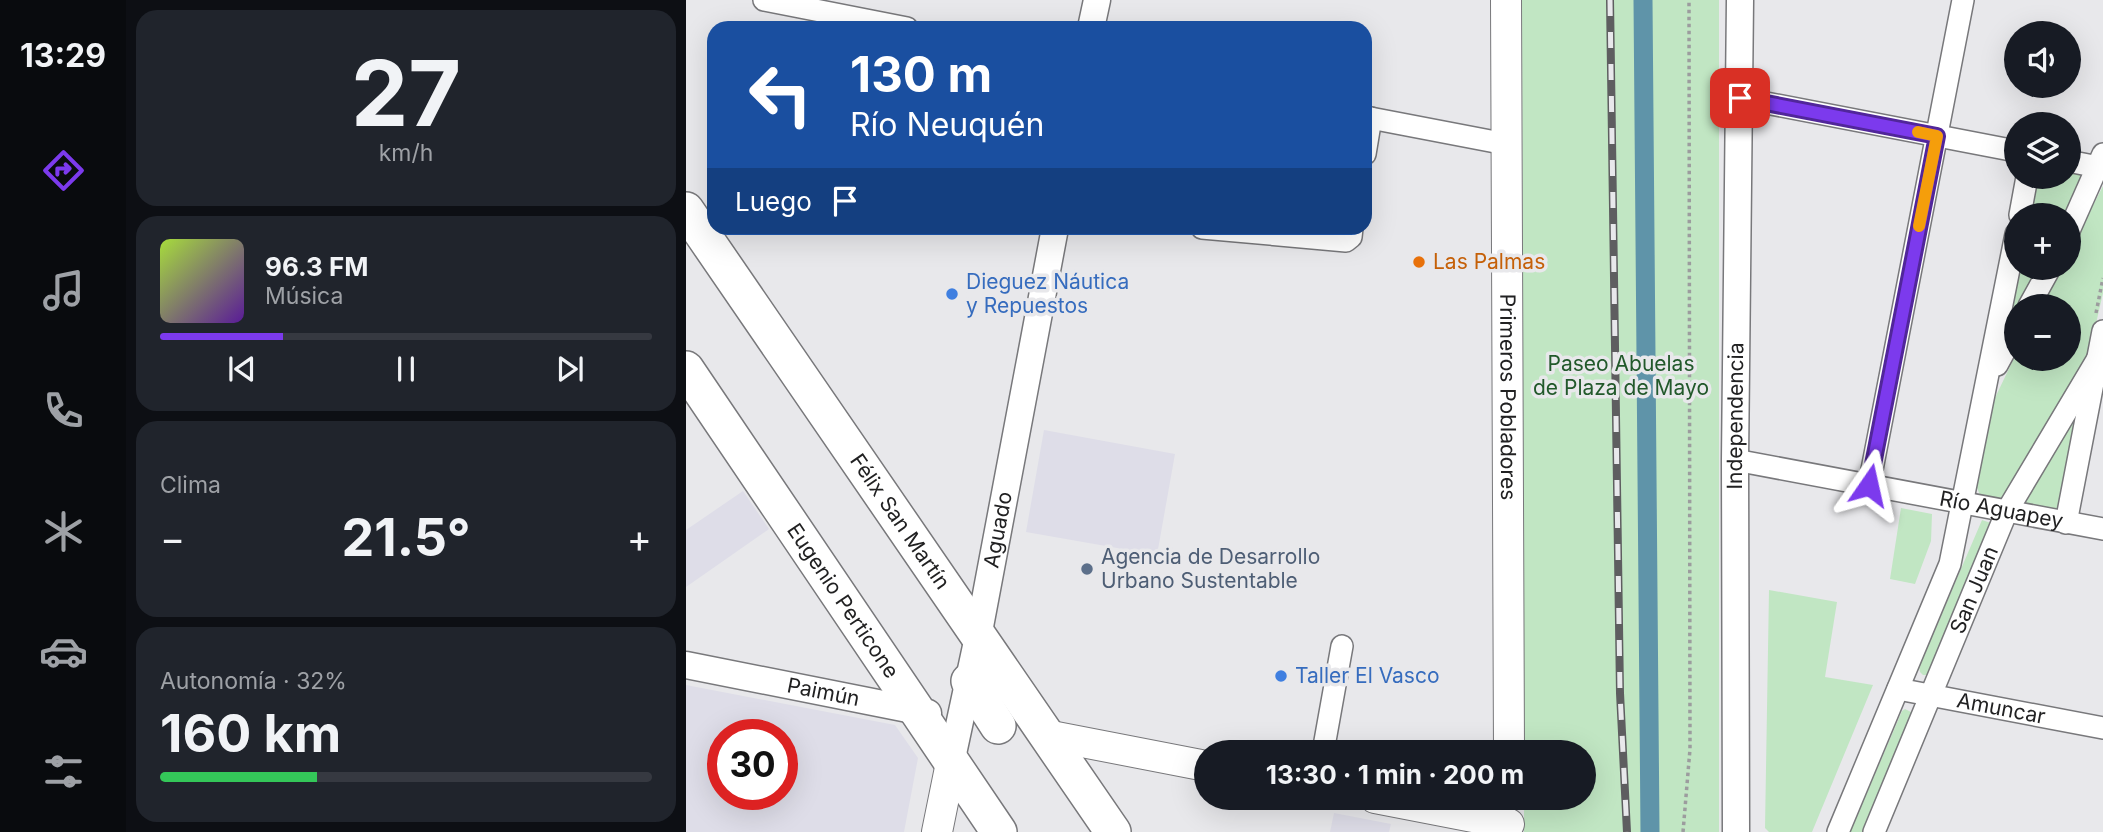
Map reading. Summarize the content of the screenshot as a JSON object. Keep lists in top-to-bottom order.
{
  "streets": {
    "highway": ["Félix San Martín", "Eugenio Perticone"],
    "main road": ["Primeros Pobladores", "Aguado"],
    "street": [
      "Independencia",
      "Río Aguapey",
      "San Juan",
      "Paimún",
      "Amuncar"
    ]
  },
  "crossings": [
    ["Independencia", "Río Aguapey"],
    ["Río Aguapey", "San Juan"],
    ["Félix San Martín", "Aguado"],
    ["Félix San Martín", "Paimún"],
    ["Aguado", "Eugenio Perticone"],
    ["Aguado", "Paimún"],
    ["San Juan", "Amuncar"],
    ["Eugenio Perticone", "Paimún"]
  ],
  "parks": ["Paseo Abuelas de Plaza de Mayo"],
  "places": [
    "Las Palmas",
    "Dieguez Náutica y Repuestos",
    "Agencia de Desarrollo Urbano Sustentable",
    "Taller El Vasco"
  ],
  "page": {
    "tabs": "13:29",
    "tile": [
      ["27", "km/h"],
      "Clima",
      ["Autonomía · 32%", "160 km"]
    ],
    "map_buttons": ["+", "−"],
    "turn": ["130 m", "Río Neuquén"],
    "then": "Luego",
    "song": ["96.3 FM", "Música"],
    "heat": ["−", "21.5°", "+"],
    "limit": "30",
    "trip": "13:30 · 1 min · 200 m"
  }
}
